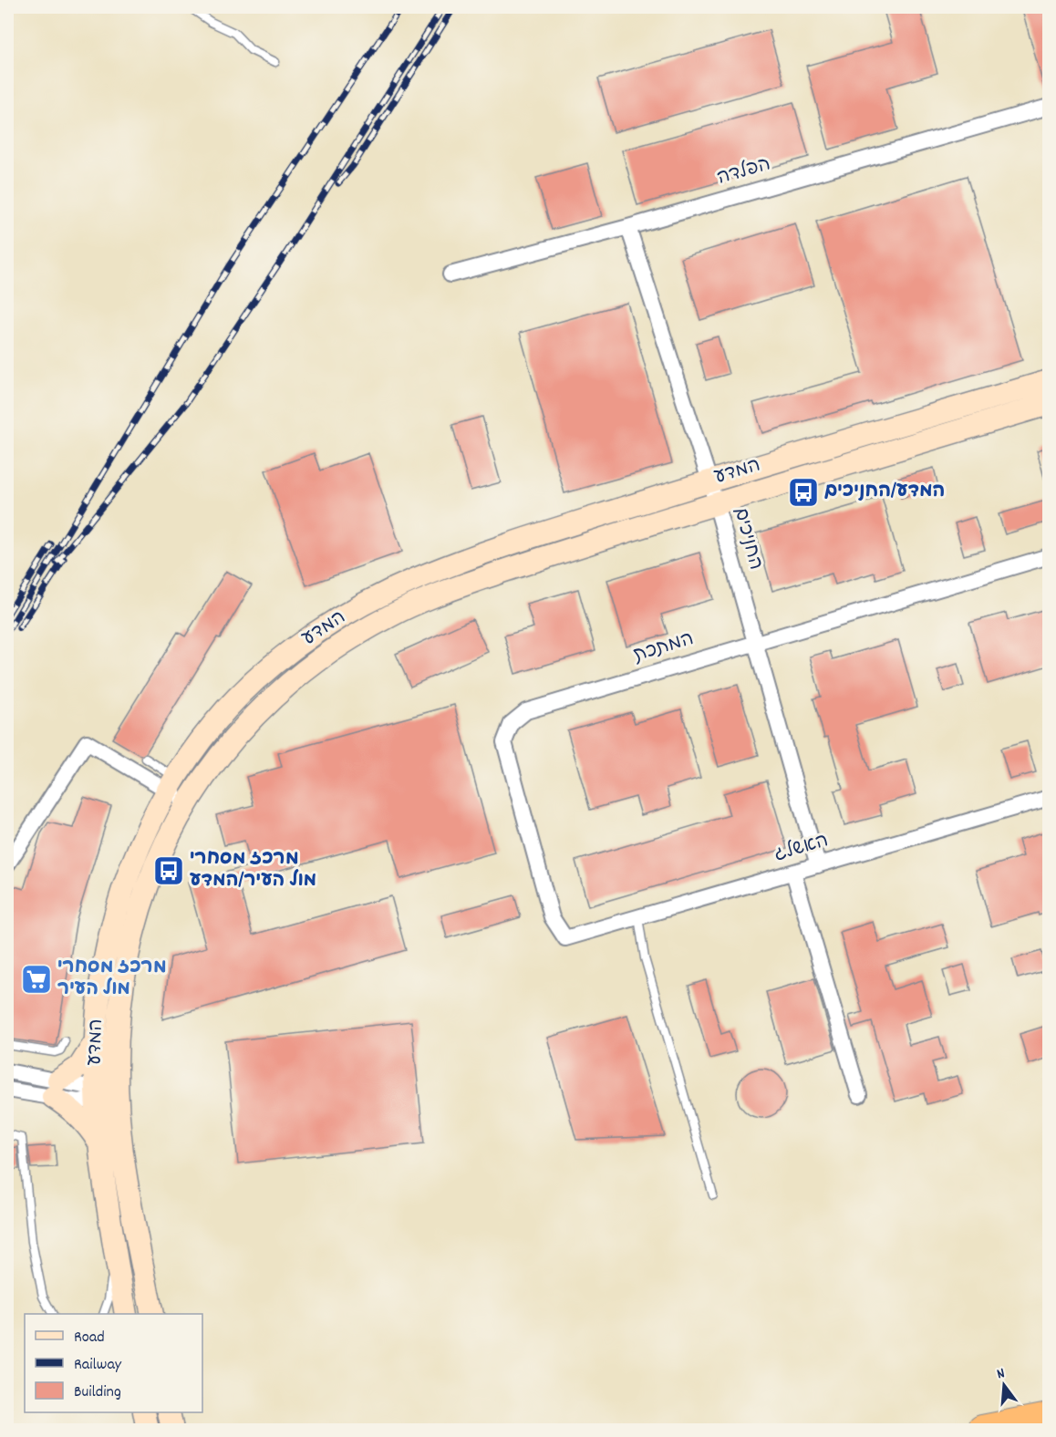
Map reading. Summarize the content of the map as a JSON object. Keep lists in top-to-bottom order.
{
  "streets": {
    "street": [
      "הפלדה",
      "המדע",
      "החניכים",
      "המתכת",
      "האשלג"
    ]
  },
  "crossings": [
    ["הפלדה", "החניכים"],
    ["המדע", "החניכים"],
    ["החניכים", "המתכת"],
    ["החניכים", "האשלג"],
    ["המתכת", "האשלג"]
  ],
  "places": {
    "bus stop": ["המדע/החניכים", "מרכז מסחרי מול העיר/המדע"],
    "supermarket": ["מרכז מסחרי מול העיר"]
  },
  "legend": ["Road", "Railway", "Building"],
  "north": "top"
}
